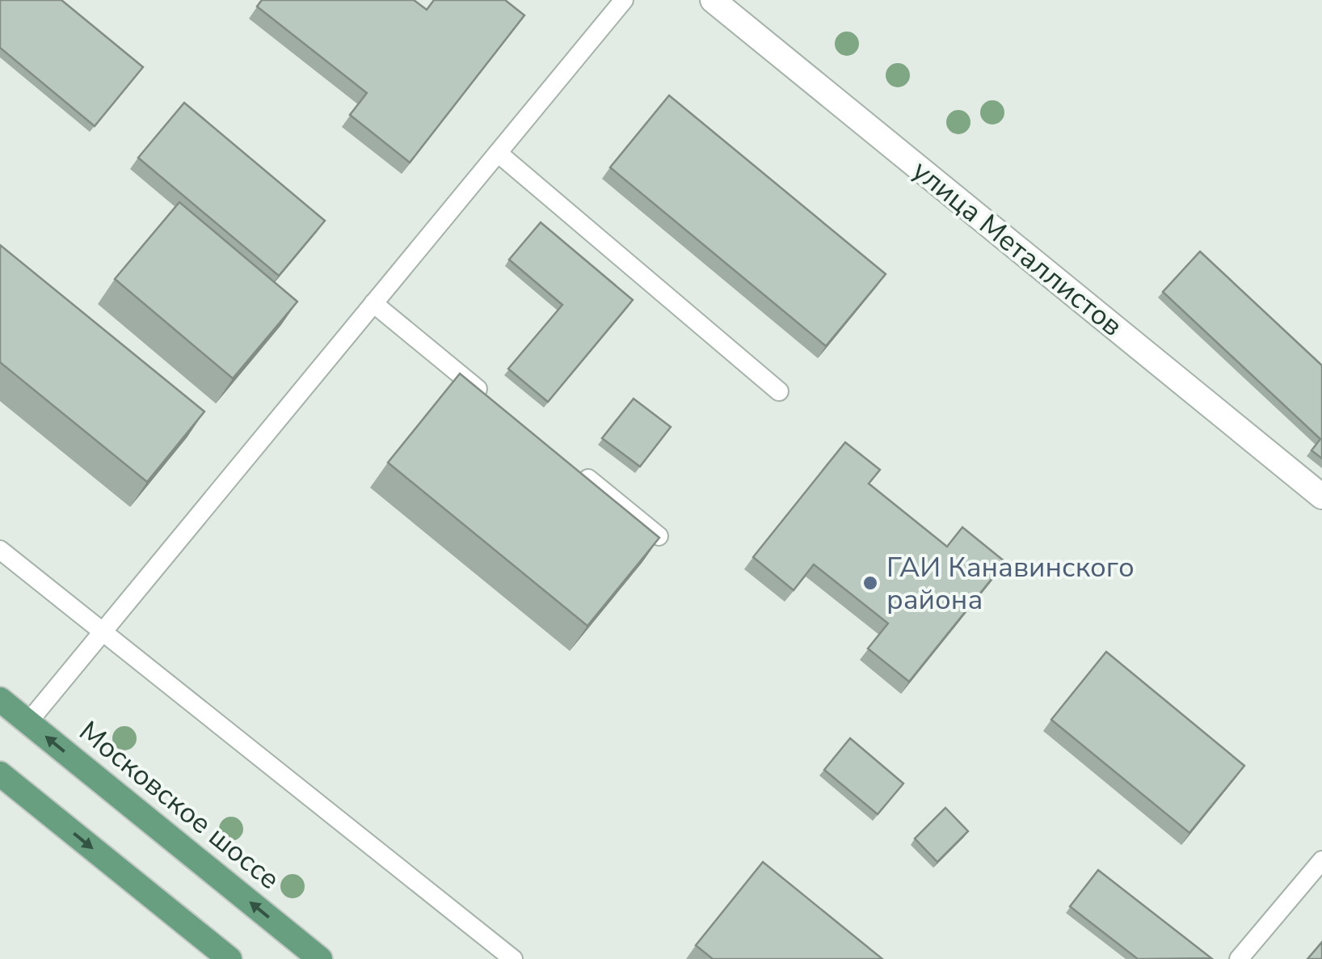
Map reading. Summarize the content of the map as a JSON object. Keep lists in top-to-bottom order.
{
  "streets": {
    "main road": ["Московское шоссе"],
    "street": ["улица Металлистов"]
  },
  "places": ["ГАИ Канавинского района"]
}
